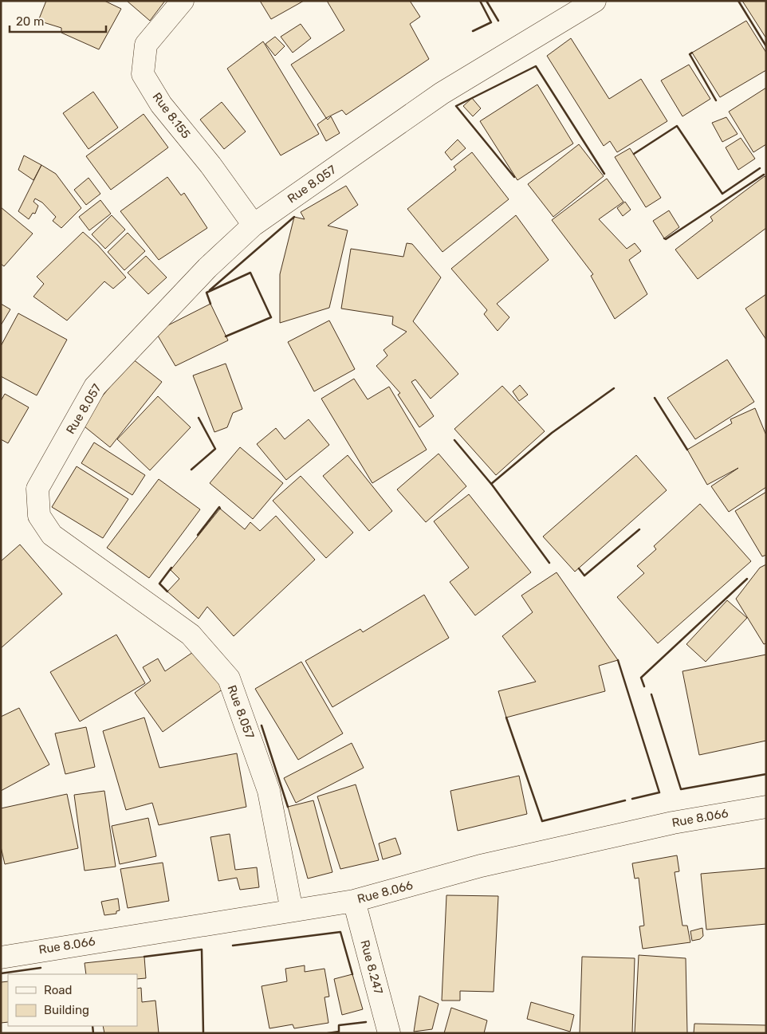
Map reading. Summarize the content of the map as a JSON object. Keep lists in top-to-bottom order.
{
  "streets": {
    "street": [
      "Rue 8.155",
      "Rue 8.057",
      "Rue 8.066",
      "Rue 8.247"
    ]
  },
  "crossings": [
    ["Rue 8.155", "Rue 8.057"],
    ["Rue 8.057", "Rue 8.066"],
    ["Rue 8.066", "Rue 8.247"]
  ],
  "legend": ["Road", "Building"],
  "scale_bar": "20 m"
}
